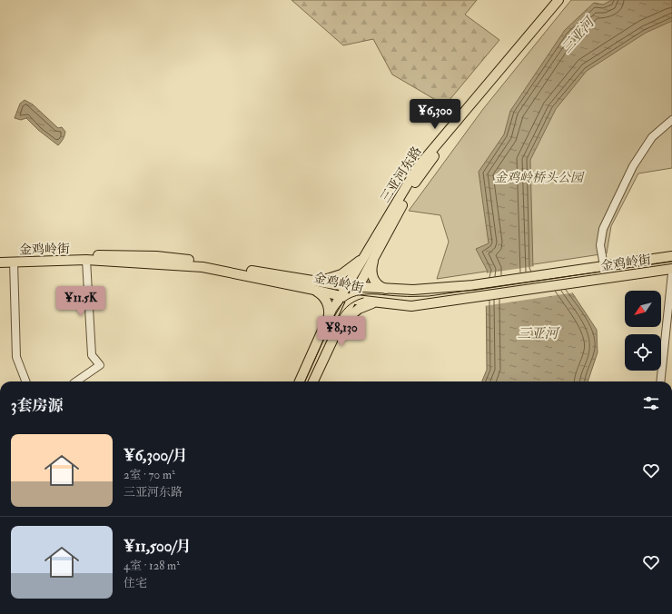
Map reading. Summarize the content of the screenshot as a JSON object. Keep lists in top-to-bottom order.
{
  "streets": {
    "main road": ["三亚河东路", "金鸡岭街"]
  },
  "crossings": [
    ["三亚河东路", "金鸡岭街"]
  ],
  "water": ["三亚河"],
  "parks": ["金鸡岭桥头公园"],
  "north": "bottom left",
  "page": {
    "price": ["¥6,300", "¥11.5K", "¥8,130"],
    "heading": "3套房源",
    "list": [
      {
        "name": "¥6,300/月",
        "note": "2室 · 70 m² · 三亚河东路"
      },
      {
        "name": "¥11,500/月",
        "note": "4室 · 128 m² · 住宅"
      }
    ]
  }
}
